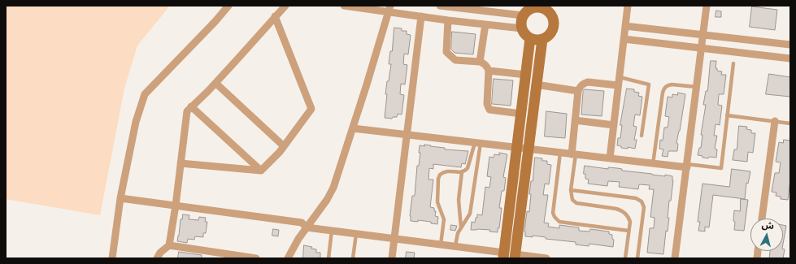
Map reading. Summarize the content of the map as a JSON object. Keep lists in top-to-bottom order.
{
  "north": "top"
}
